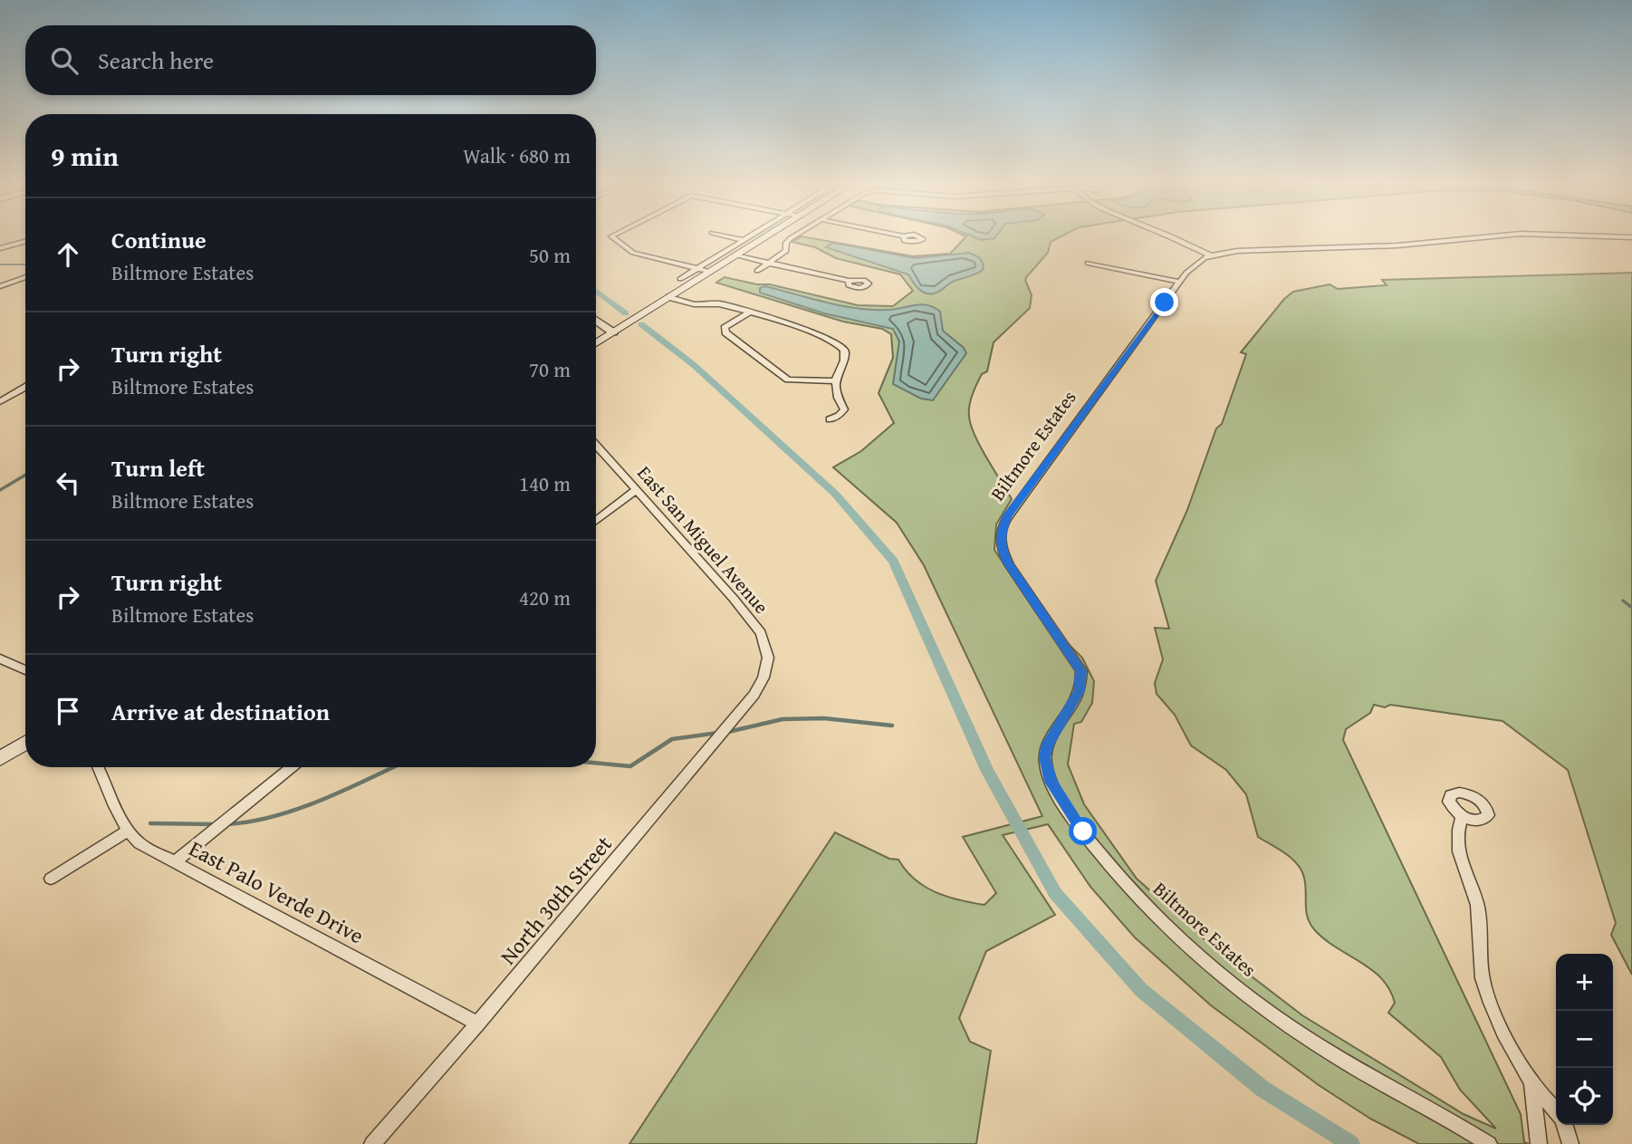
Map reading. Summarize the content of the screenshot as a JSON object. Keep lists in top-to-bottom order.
{
  "streets": {
    "street": [
      "Biltmore Estates",
      "East San Miguel Avenue",
      "East Palo Verde Drive",
      "North 30th Street"
    ]
  },
  "crossings": [
    ["East San Miguel Avenue", "North 30th Street"],
    ["East Palo Verde Drive", "North 30th Street"]
  ],
  "page": {
    "search": "Search here",
    "heading": ["9 min", "Walk · 680 m"],
    "list": [
      ["Continue", "Biltmore Estates", "50 m"],
      ["Turn right", "Biltmore Estates", "70 m"],
      ["Turn left", "Biltmore Estates", "140 m"],
      ["Turn right", "Biltmore Estates", "420 m"],
      "Arrive at destination"
    ],
    "map_buttons": ["+", "−"]
  }
}
